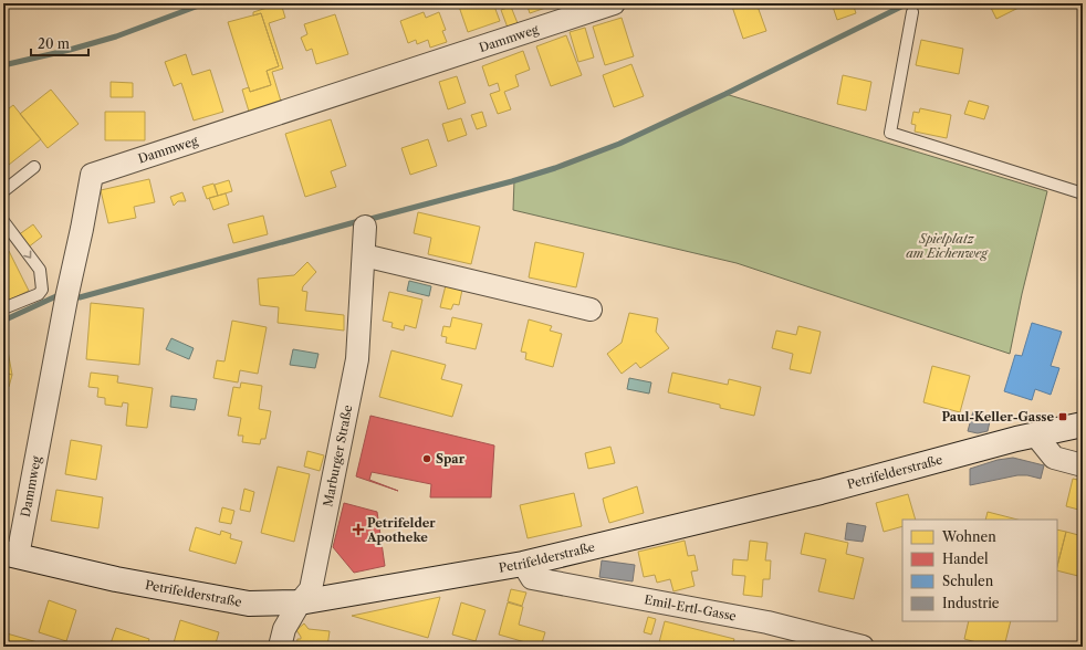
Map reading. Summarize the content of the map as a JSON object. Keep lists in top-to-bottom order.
{
  "streets": {
    "main road": ["Petrifelderstraße"],
    "street": ["Dammweg", "Marburger Straße", "Emil-Ertl-Gasse"]
  },
  "crossings": [
    ["Dammweg", "Petrifelderstraße"],
    ["Marburger Straße", "Petrifelderstraße"],
    ["Petrifelderstraße", "Emil-Ertl-Gasse"]
  ],
  "parks": ["Spielplatz am Eichenweg"],
  "places": {
    "transit": ["Paul-Keller-Gasse"],
    "other": ["Spar"],
    "health": ["Petrifelder Apotheke"]
  },
  "legend": [
    "Wohnen",
    "Handel",
    "Schulen",
    "Industrie"
  ],
  "scale_bar": "20 m"
}
